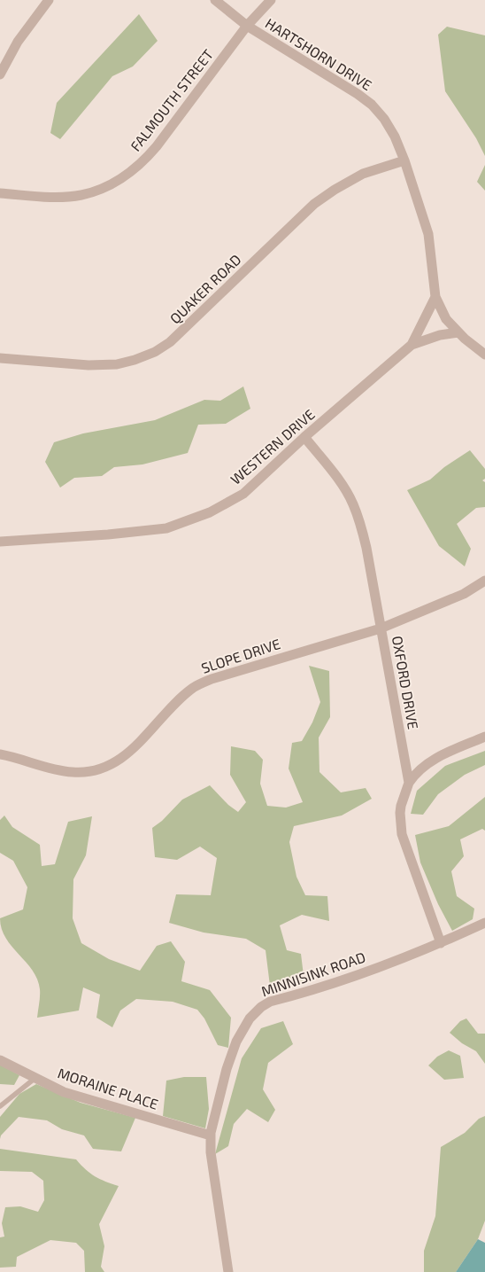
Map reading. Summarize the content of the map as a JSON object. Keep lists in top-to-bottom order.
{
  "streets": {
    "street": [
      "HARTSHORN DRIVE",
      "FALMOUTH STREET",
      "QUAKER ROAD",
      "WESTERN DRIVE",
      "SLOPE DRIVE",
      "OXFORD DRIVE",
      "MINNISINK ROAD",
      "MORAINE PLACE"
    ]
  },
  "crossings": [
    ["HARTSHORN DRIVE", "FALMOUTH STREET"],
    ["HARTSHORN DRIVE", "QUAKER ROAD"],
    ["HARTSHORN DRIVE", "WESTERN DRIVE"],
    ["WESTERN DRIVE", "OXFORD DRIVE"],
    ["SLOPE DRIVE", "OXFORD DRIVE"],
    ["OXFORD DRIVE", "MINNISINK ROAD"],
    ["MINNISINK ROAD", "MORAINE PLACE"]
  ]
}
